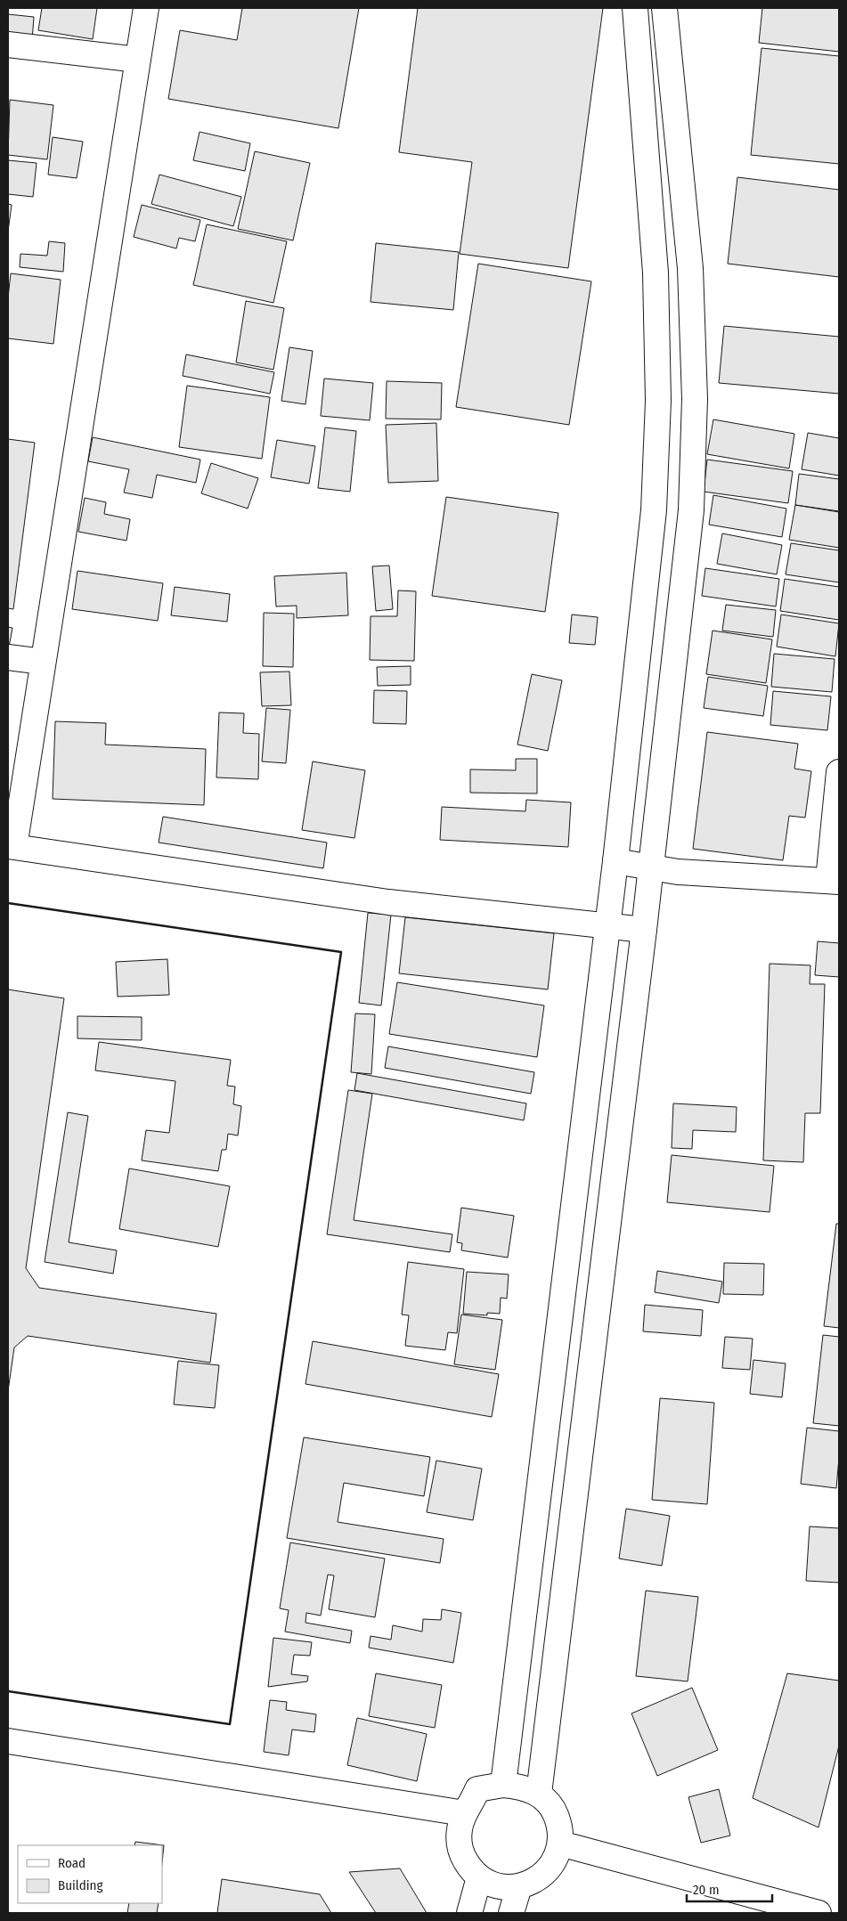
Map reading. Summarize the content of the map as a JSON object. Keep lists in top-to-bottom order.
{
  "legend": ["Road", "Building"],
  "scale_bar": "20 m"
}
